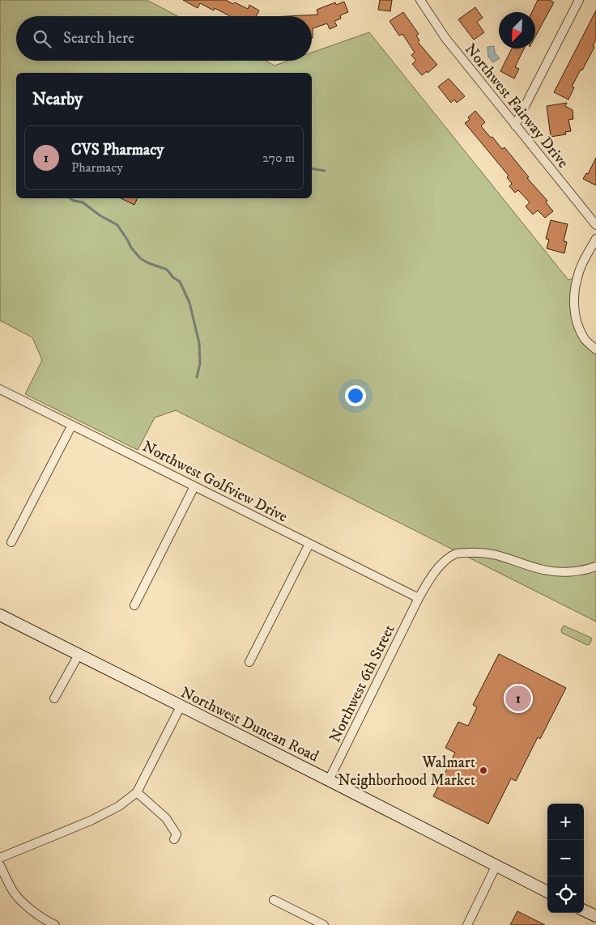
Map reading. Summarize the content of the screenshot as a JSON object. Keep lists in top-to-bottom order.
{
  "streets": {
    "street": [
      "Northwest Fairway Drive",
      "Northwest Golfview Drive",
      "Northwest 6th Street",
      "Northwest Duncan Road"
    ]
  },
  "crossings": [
    ["Northwest Golfview Drive", "Northwest 6th Street"],
    ["Northwest 6th Street", "Northwest Duncan Road"]
  ],
  "places": ["Walmart Neighborhood Market"],
  "north": "bottom left",
  "page": {
    "search": "Search here",
    "heading": "Nearby",
    "list": [
      {
        "mark": "1",
        "name": "CVS Pharmacy",
        "note": "Pharmacy",
        "value": "270 m"
      }
    ],
    "pins": "1",
    "map_buttons": ["+", "−"]
  }
}
